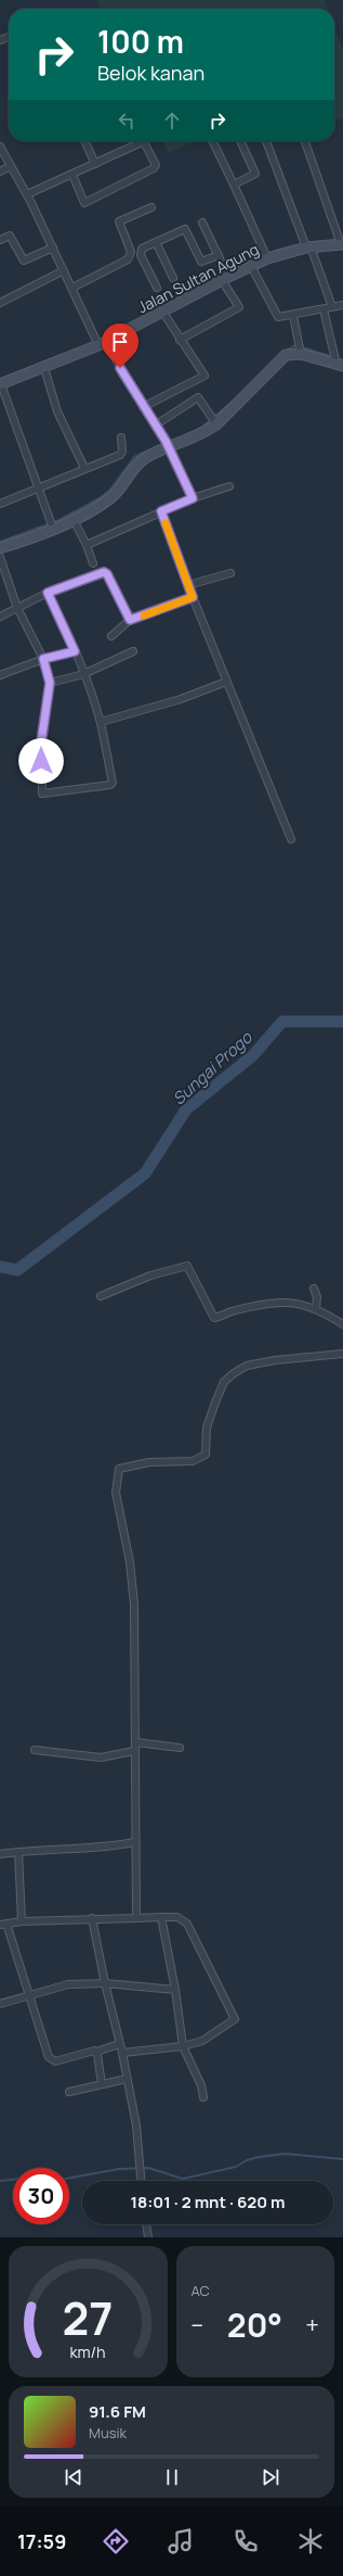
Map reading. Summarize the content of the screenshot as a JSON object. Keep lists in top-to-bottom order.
{
  "streets": {
    "street": ["Jalan Sultan Agung"]
  },
  "water": ["Sungai Progo"],
  "page": {
    "turn": ["100 m", "Belok kanan"],
    "limit": "30",
    "trip": "18:01 · 2 mnt · 620 m",
    "tile": "AC",
    "heat": ["−", "20°", "+"],
    "song": ["91.6 FM", "Musik"],
    "tabs": "17:59",
    "gauge": ["27", "km/h"]
  }
}
